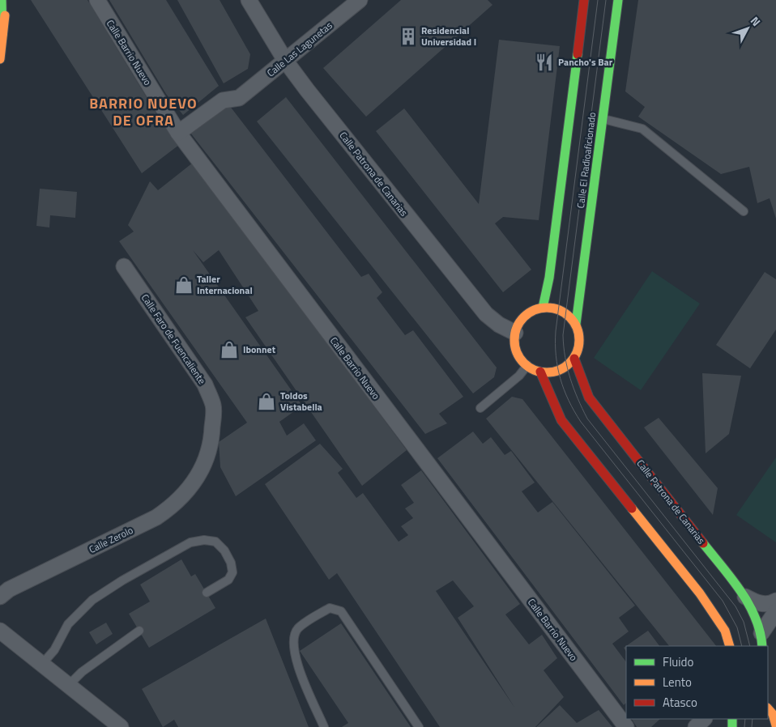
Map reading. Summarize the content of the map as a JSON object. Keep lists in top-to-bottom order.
{
  "streets": {
    "main road": ["Calle El Radioaficionado", "Calle Patrona de Canarias"],
    "street": [
      "Calle Las Lagunetas",
      "Calle Barrio Nuevo",
      "Calle Faro de Fuencaliente",
      "Calle Zerolo"
    ]
  },
  "crossings": [
    ["Calle Las Lagunetas", "Calle Barrio Nuevo"],
    ["Calle Las Lagunetas", "Calle Patrona de Canarias"],
    ["Calle El Radioaficionado", "Calle Patrona de Canarias"],
    ["Calle Faro de Fuencaliente", "Calle Zerolo"]
  ],
  "districts": ["BARRIO NUEVO DE OFRA"],
  "places": {
    "building": ["Residencial Universidad I"],
    "restaurant": ["Pancho's Bar"],
    "shop": ["Taller Internacional", "Ibonnet", "Toldos Vistabella"]
  },
  "legend": ["Fluido", "Lento", "Atasco"],
  "north": "top right"
}
